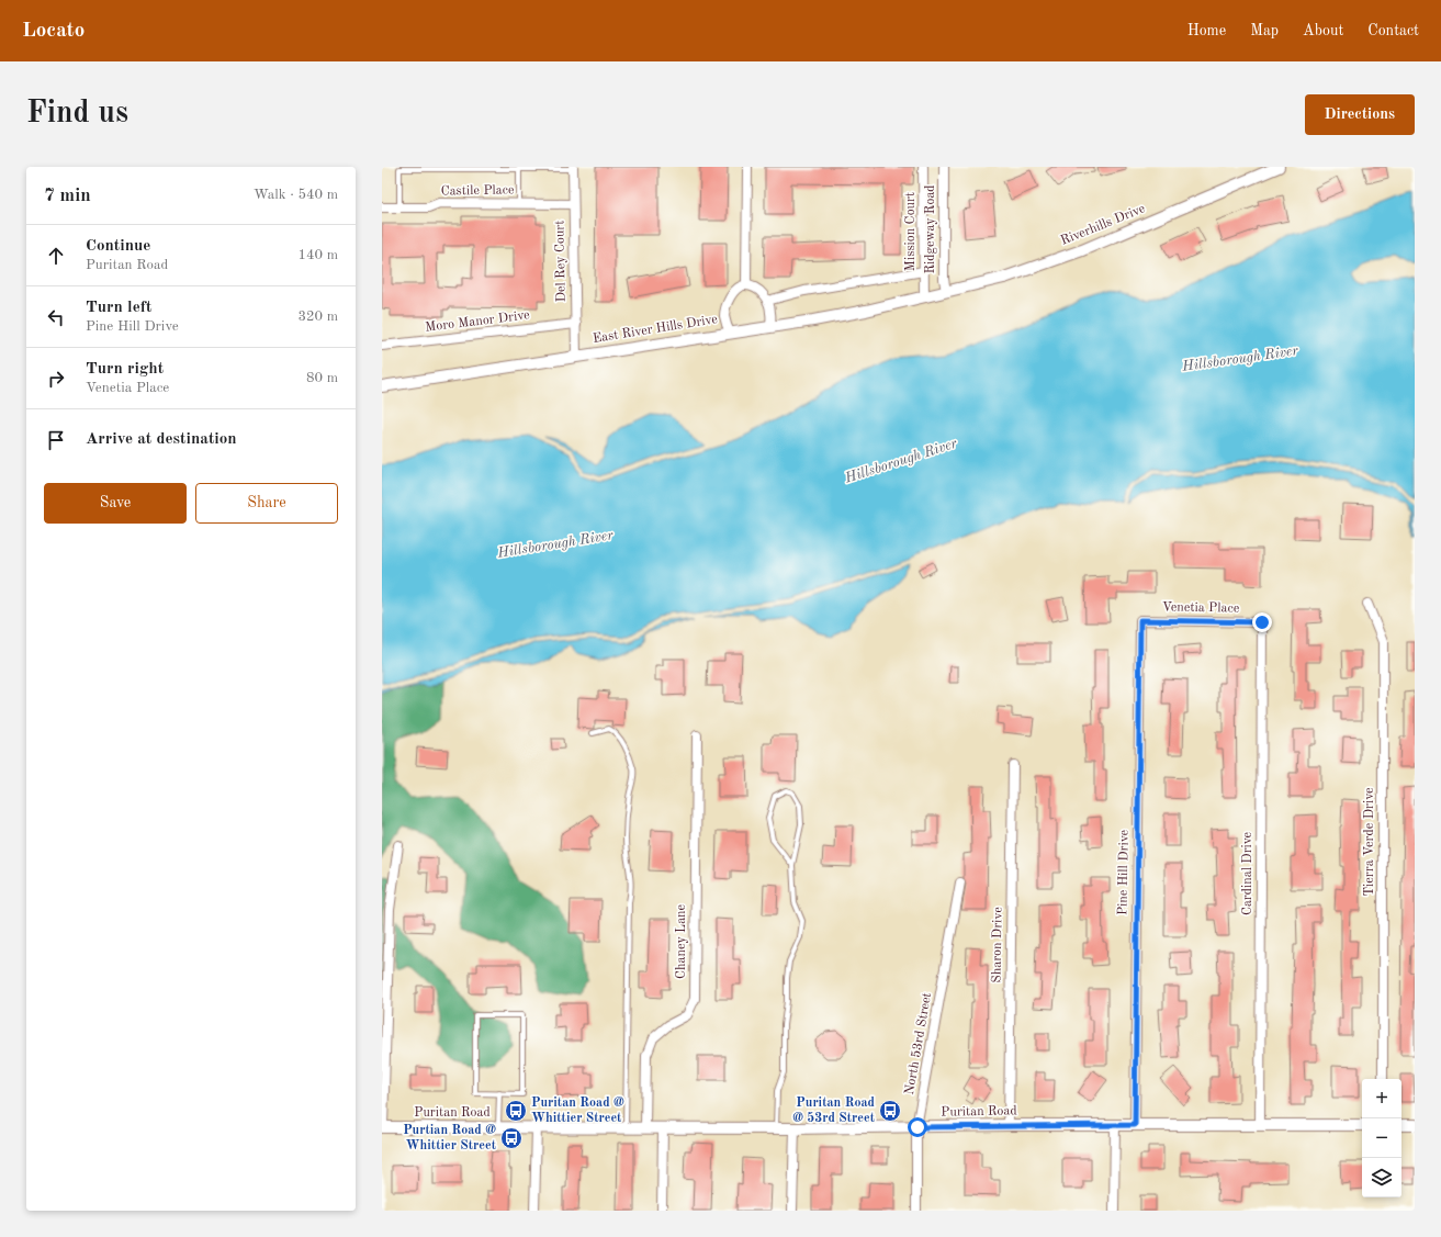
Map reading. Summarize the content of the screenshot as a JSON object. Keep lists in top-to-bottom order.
{
  "streets": {
    "street": [
      "Castile Place",
      "Riverhills Drive",
      "Ridgeway Road",
      "Mission Court",
      "Del Rey Court",
      "Moro Manor Drive",
      "East River Hills Drive",
      "Venetia Place",
      "Tierra Verde Drive",
      "Pine Hill Drive",
      "Cardinal Drive",
      "Chaney Lane",
      "Sharon Drive",
      "North 53rd Street",
      "Puritan Road"
    ]
  },
  "crossings": [
    ["Castile Place", "Del Rey Court"],
    ["Riverhills Drive", "Ridgeway Road"],
    ["Riverhills Drive", "Mission Court"],
    ["Riverhills Drive", "East River Hills Drive"],
    ["Mission Court", "East River Hills Drive"],
    ["Del Rey Court", "Moro Manor Drive"],
    ["Del Rey Court", "East River Hills Drive"],
    ["Venetia Place", "Pine Hill Drive"],
    ["Venetia Place", "Cardinal Drive"],
    ["Pine Hill Drive", "Puritan Road"],
    ["Cardinal Drive", "Puritan Road"],
    ["Chaney Lane", "Puritan Road"],
    ["Sharon Drive", "Puritan Road"],
    ["North 53rd Street", "Puritan Road"]
  ],
  "water": ["Hillsborough River"],
  "places": {
    "bus stop": ["Puritan Road @ Whittier Street", "Puritan Road @ 53rd Street", "Purtian Road @ Whittier Street"]
  },
  "page": {
    "header": "Locato",
    "nav": [
      "Home",
      "Map",
      "About",
      "Contact"
    ],
    "buttons": [
      "Directions",
      ["Save", "Share"]
    ],
    "title": "Find us",
    "heading": ["7 min", "Walk · 540 m"],
    "list": [
      ["Continue", "Puritan Road", "140 m"],
      ["Turn left", "Pine Hill Drive", "320 m"],
      ["Turn right", "Venetia Place", "80 m"],
      "Arrive at destination"
    ],
    "map_buttons": ["+", "−"]
  }
}
